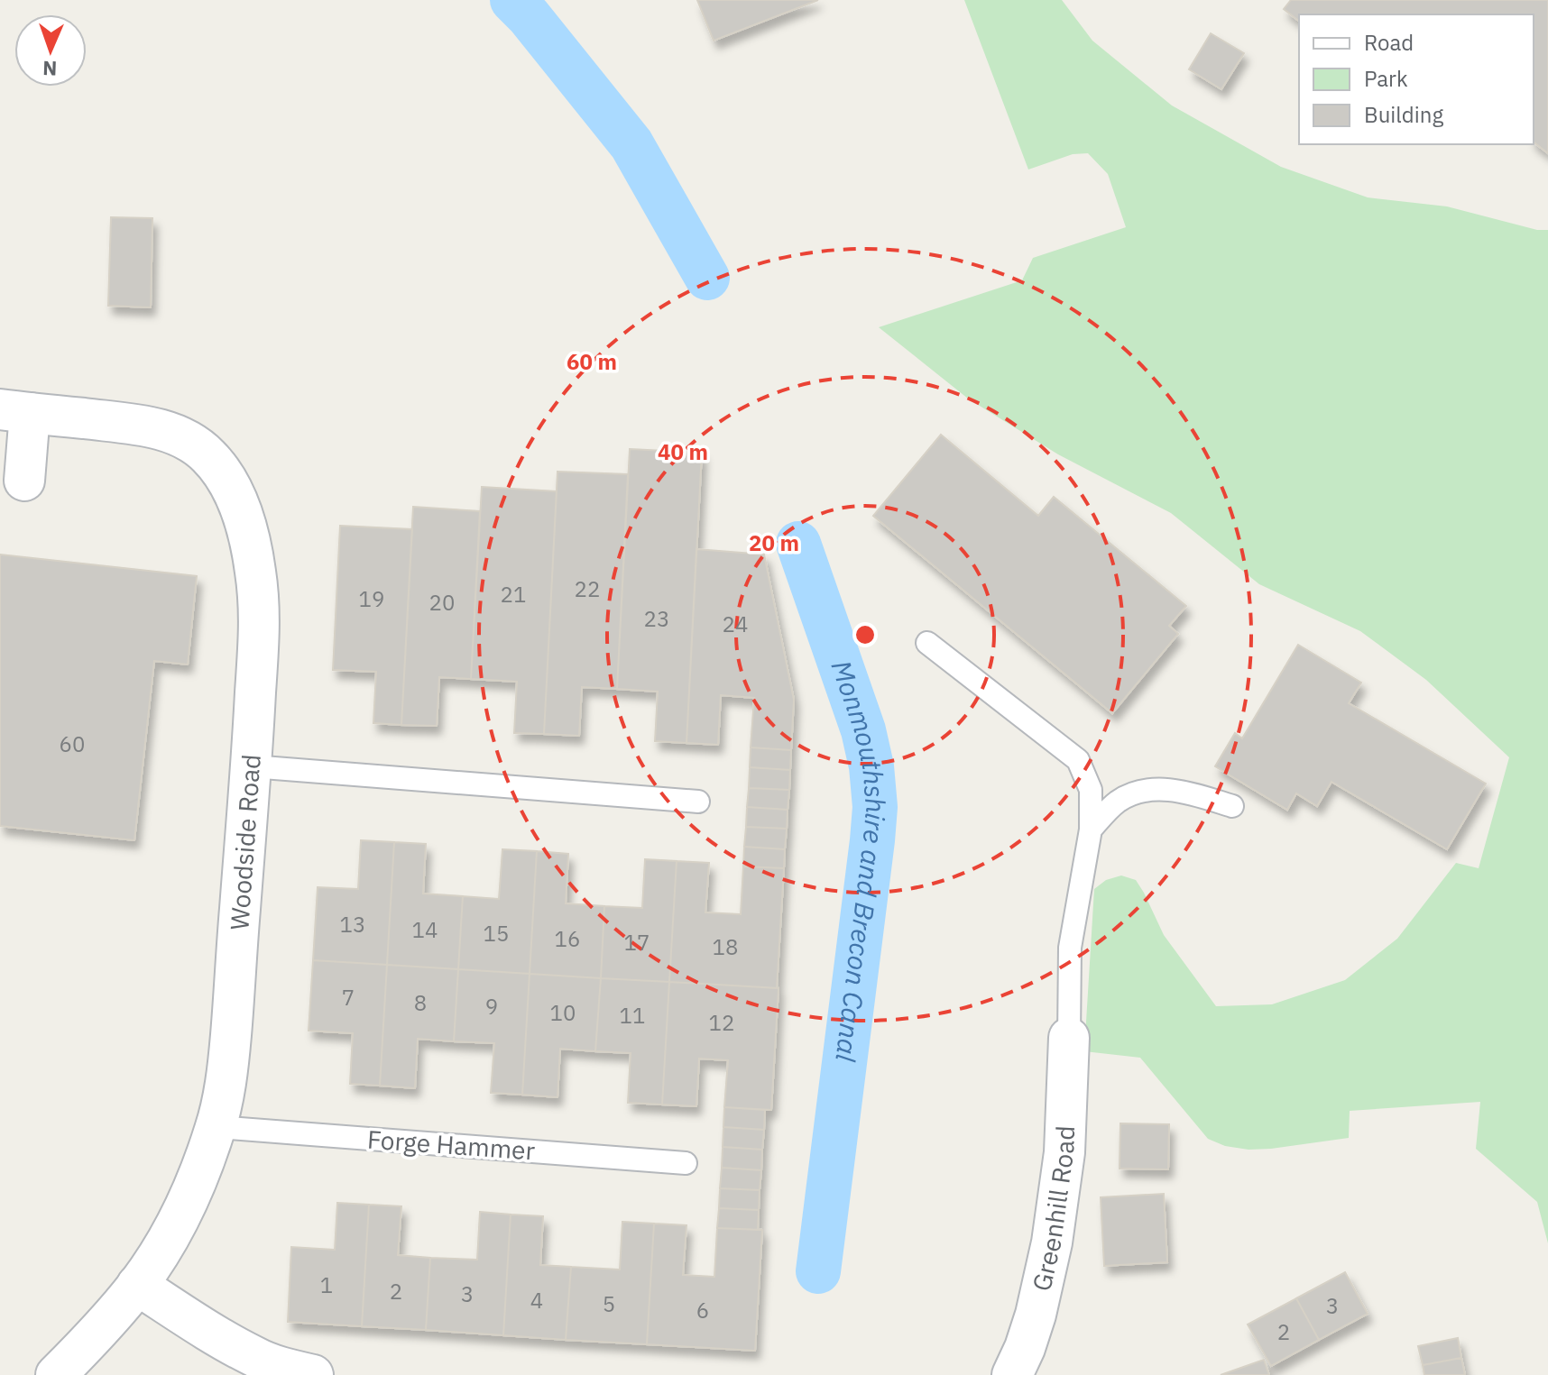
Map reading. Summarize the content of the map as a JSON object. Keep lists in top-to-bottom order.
{
  "streets": {
    "street": ["Woodside Road", "Greenhill Road"],
    "lane": ["Forge Hammer"]
  },
  "crossings": [
    ["Woodside Road", "Forge Hammer"]
  ],
  "water": ["Monmouthshire and Brecon Canal"],
  "house_numbers": [
    "22",
    "21",
    "19",
    "20",
    "23",
    "24",
    "60",
    "13",
    "14",
    "15",
    "16",
    "17",
    "18",
    "7",
    "8",
    "9",
    "10",
    "11",
    "12",
    "1",
    "2",
    "3",
    "4",
    "5",
    "3",
    "6",
    "2"
  ],
  "legend": ["Road", "Park", "Building"],
  "north": "bottom",
  "rings": ["60 m", "40 m", "20 m"]
}
